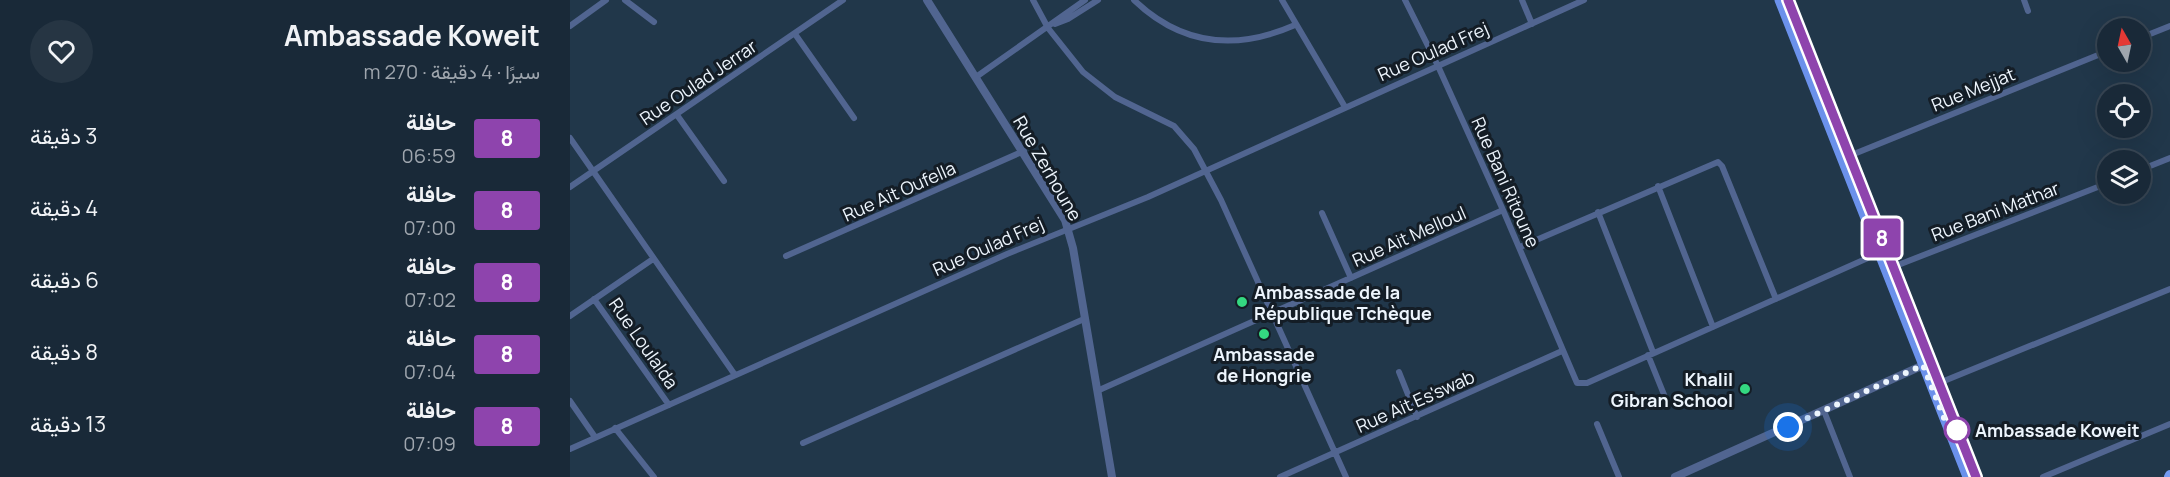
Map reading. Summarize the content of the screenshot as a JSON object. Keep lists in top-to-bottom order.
{
  "streets": {
    "street": [
      "Rue Oulad Frej",
      "Rue Oulad Jerrar",
      "Rue Mejjat",
      "Rue Zerhoune",
      "Rue Bani Ritoune",
      "Rue Ait Oufella",
      "Rue Bani Mathar",
      "Rue Ait Melloul",
      "Rue Loulalda",
      "Rue Ait Es'swab"
    ]
  },
  "crossings": [
    ["Rue Oulad Frej", "Rue Zerhoune"],
    ["Rue Oulad Frej", "Rue Bani Ritoune"],
    ["Rue Oulad Frej", "Rue Loulalda"],
    ["Rue Zerhoune", "Rue Ait Oufella"],
    ["Rue Zerhoune", "Rue Ait Melloul"],
    ["Rue Bani Ritoune", "Rue Ait Melloul"],
    ["Rue Bani Ritoune", "Rue Ait Es'swab"]
  ],
  "places": [
    "Ambassade de la République Tchèque",
    "Ambassade de Hongrie",
    "Khalil Gibran School",
    "Ambassade Koweit"
  ],
  "lines": ["bus line 8"],
  "north": "top",
  "page": {
    "on_map": "8",
    "heading": ["Ambassade Koweit", "سيرًا · 4 دقيقة · 270 m"],
    "list": [
      {
        "mark": "8",
        "name": "حافلة",
        "note": "06:59",
        "value": "3 دقيقة"
      },
      {
        "mark": "8",
        "name": "حافلة",
        "note": "07:00",
        "value": "4 دقيقة"
      },
      {
        "mark": "8",
        "name": "حافلة",
        "note": "07:02",
        "value": "6 دقيقة"
      },
      {
        "mark": "8",
        "name": "حافلة",
        "note": "07:04",
        "value": "8 دقيقة"
      },
      {
        "mark": "8",
        "name": "حافلة",
        "note": "07:09",
        "value": "13 دقيقة"
      }
    ]
  }
}
